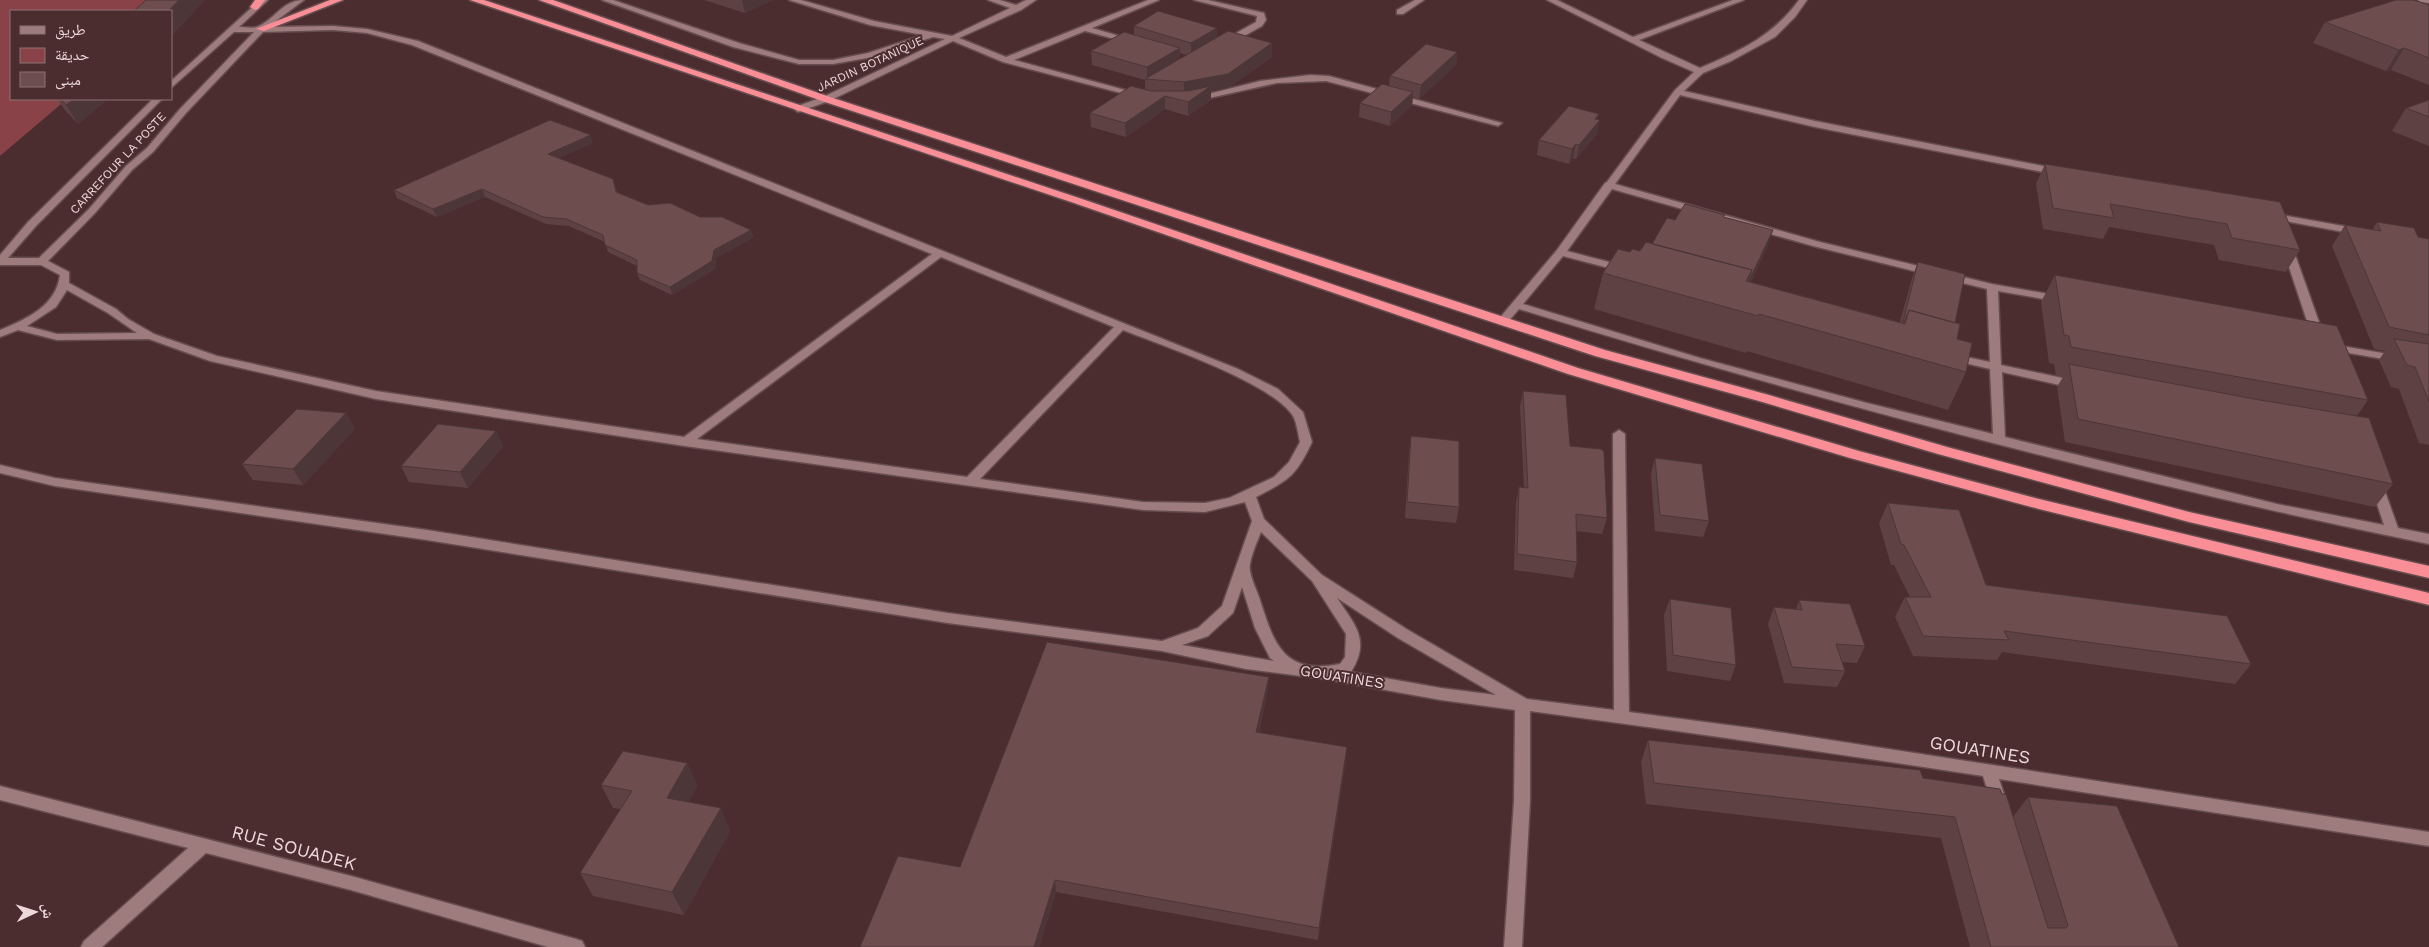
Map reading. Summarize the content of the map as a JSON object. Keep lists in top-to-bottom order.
{
  "streets": {
    "street": [
      "JARDIN BOTANIQUE",
      "CARREFOUR LA POSTE",
      "GOUATINES",
      "RUE SOUADEK"
    ]
  },
  "legend": ["طريق", "حديقة", "مبنى"],
  "north": "right"
}
